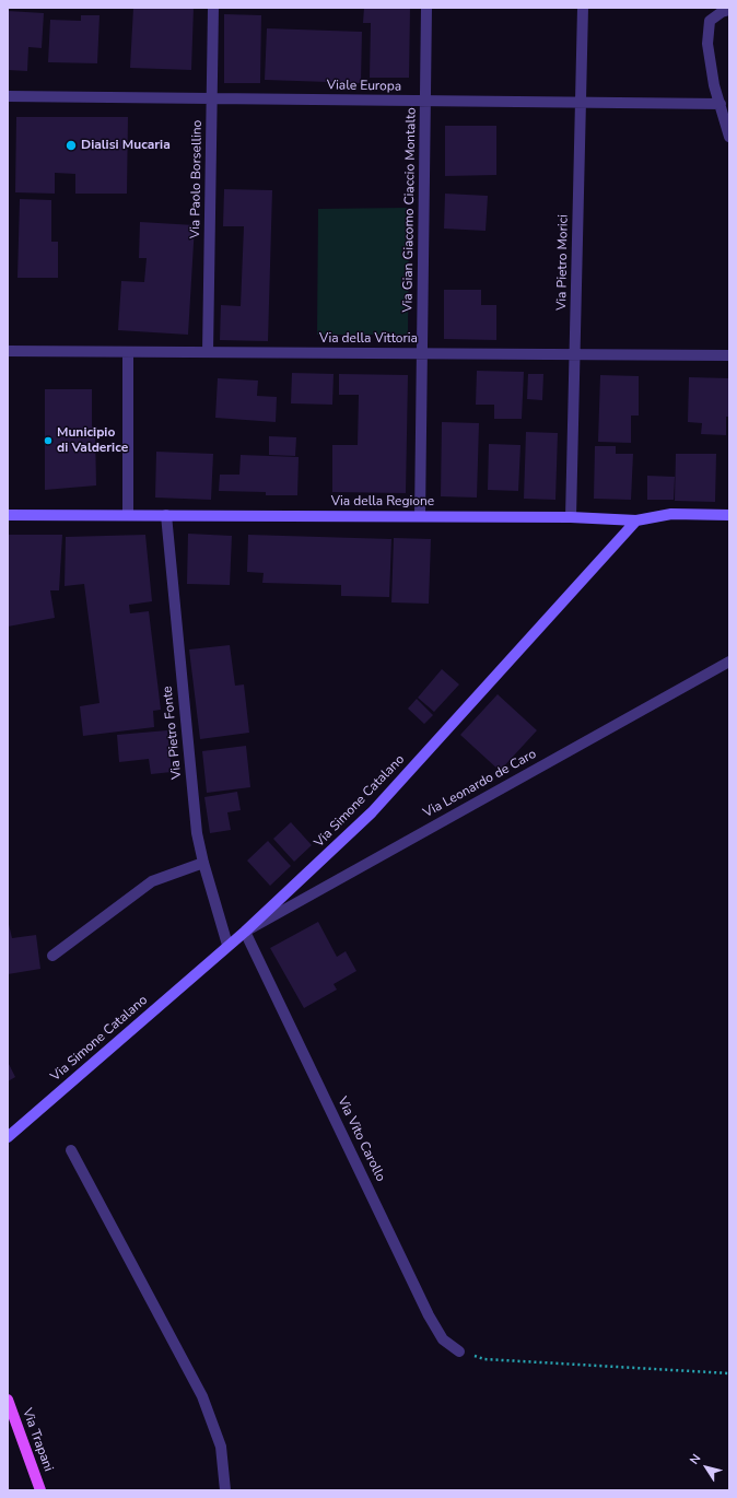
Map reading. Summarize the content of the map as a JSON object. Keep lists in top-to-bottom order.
{
  "streets": {
    "main road": ["Via della Regione", "Via Simone Catalano", "Via Trapani"],
    "street": [
      "Viale Europa",
      "Via Paolo Borsellino",
      "Via Gian Giacomo Ciaccio Montalto",
      "Via Pietro Morici",
      "Via della Vittoria",
      "Via Pietro Fonte",
      "Via Leonardo de Caro",
      "Via Vito Carollo"
    ]
  },
  "crossings": [
    ["Viale Europa", "Via Paolo Borsellino"],
    ["Viale Europa", "Via Gian Giacomo Ciaccio Montalto"],
    ["Viale Europa", "Via Pietro Morici"],
    ["Via Paolo Borsellino", "Via della Vittoria"],
    ["Via Gian Giacomo Ciaccio Montalto", "Via della Vittoria"],
    ["Via Gian Giacomo Ciaccio Montalto", "Via della Regione"],
    ["Via Pietro Morici", "Via della Vittoria"],
    ["Via Pietro Morici", "Via della Regione"],
    ["Via della Regione", "Via Pietro Fonte"],
    ["Via della Regione", "Via Simone Catalano"],
    ["Via Pietro Fonte", "Via Simone Catalano"],
    ["Via Leonardo de Caro", "Via Simone Catalano"],
    ["Via Leonardo de Caro", "Via Vito Carollo"],
    ["Via Simone Catalano", "Via Vito Carollo"]
  ],
  "places": ["Dialisi Mucaria", "Municipio di Valderice"],
  "north": "top left"
}
